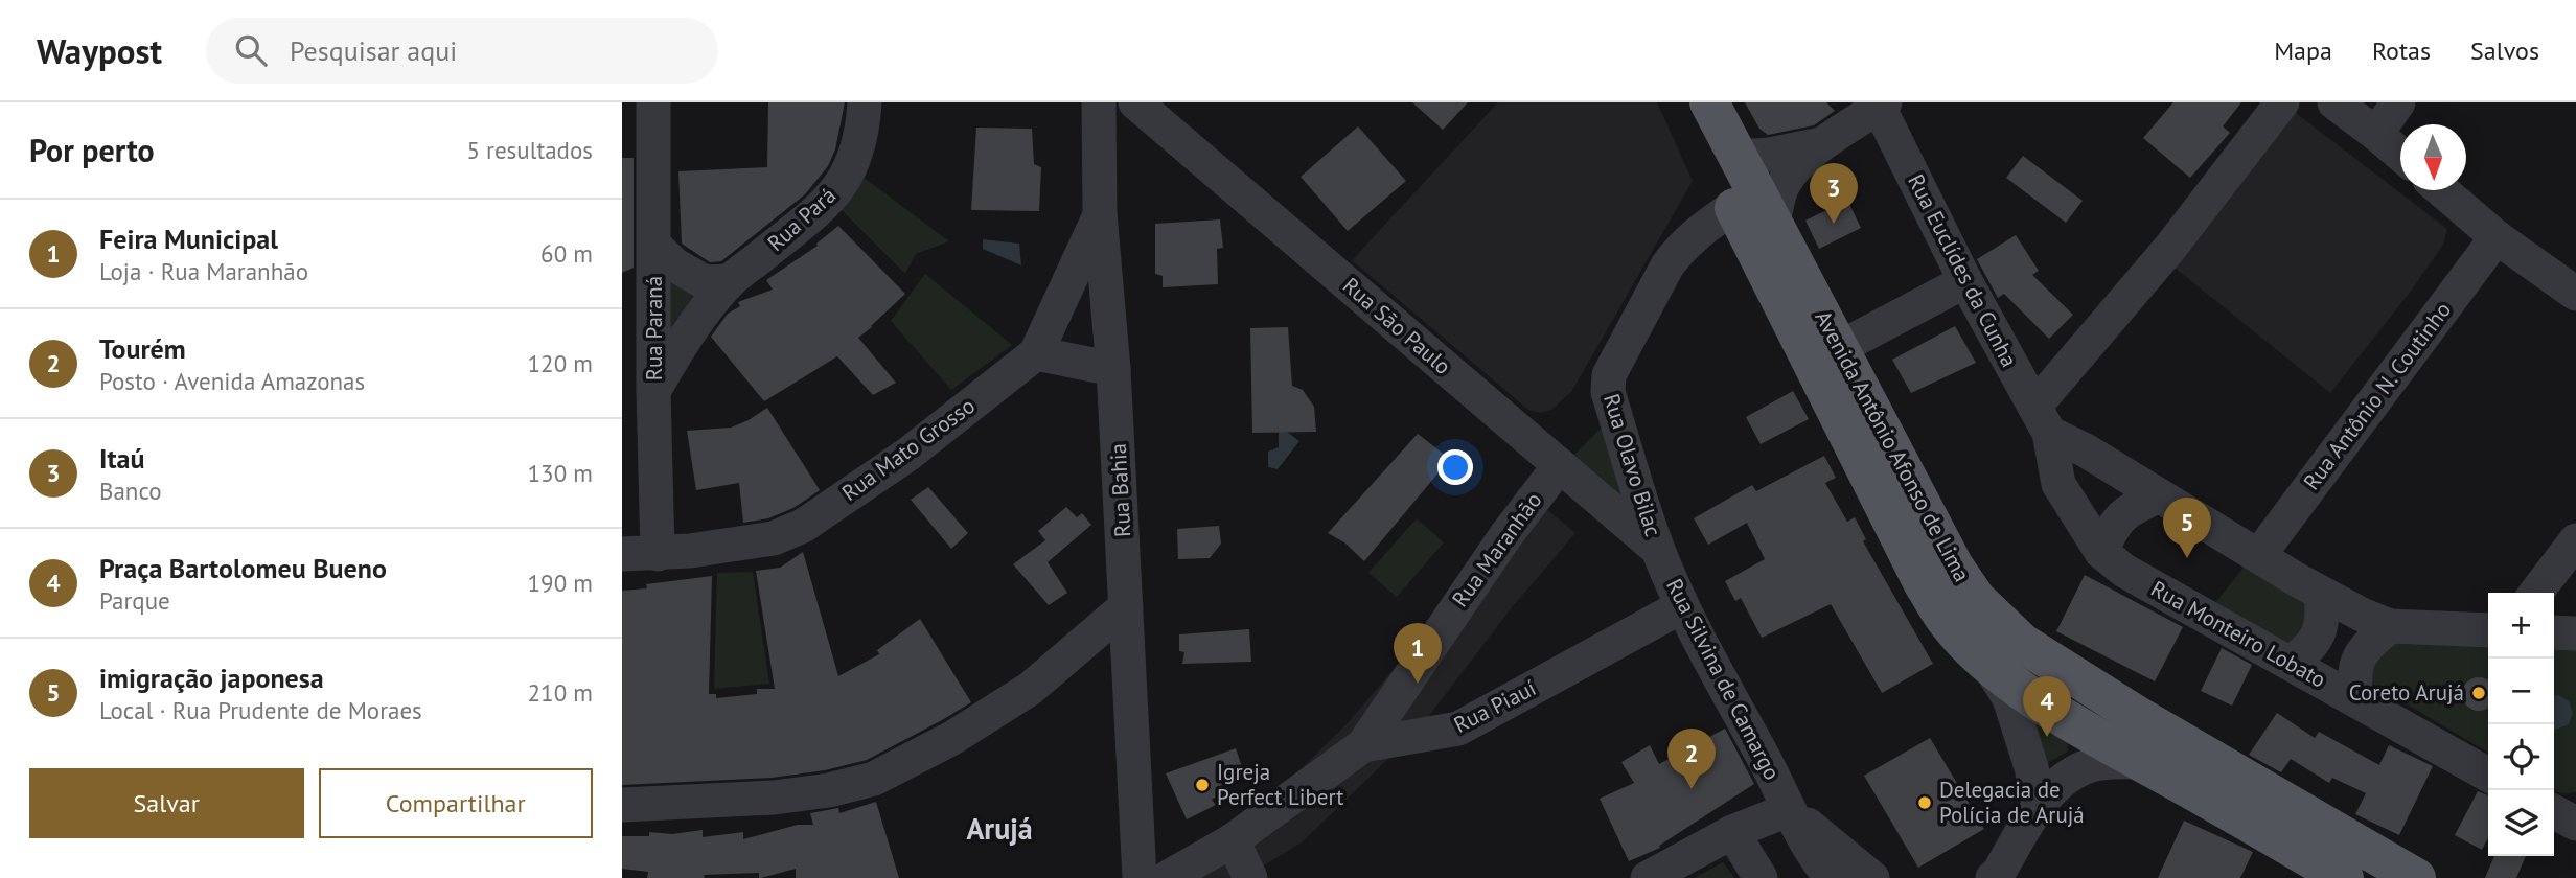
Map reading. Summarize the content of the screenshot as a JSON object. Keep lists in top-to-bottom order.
{
  "streets": {
    "main road": ["Avenida Antônio Afonso de Lima"],
    "street": [
      "Rua Pará",
      "Rua Euclídes da Cunha",
      "Rua São Paulo",
      "Rua Paraná",
      "Rua Antônio N. Coutinho",
      "Rua Mato Grosso",
      "Rua Olavo Bilac",
      "Rua Bahia",
      "Rua Maranhão",
      "Rua Monteiro Lobato",
      "Rua Silvina de Camargo",
      "Rua Piauí"
    ]
  },
  "crossings": [
    ["Rua Pará", "Rua Paraná"],
    ["Rua Euclídes da Cunha", "Rua Monteiro Lobato"],
    ["Rua São Paulo", "Rua Olavo Bilac"],
    ["Rua São Paulo", "Rua Maranhão"],
    ["Rua São Paulo", "Rua Silvina de Camargo"],
    ["Rua Paraná", "Rua Mato Grosso"],
    ["Avenida Antônio Afonso de Lima", "Rua Olavo Bilac"],
    ["Rua Mato Grosso", "Rua Bahia"],
    ["Rua Olavo Bilac", "Rua Silvina de Camargo"],
    ["Rua Maranhão", "Rua Piauí"],
    ["Rua Silvina de Camargo", "Rua Piauí"]
  ],
  "districts": ["Arujá"],
  "places": ["Coreto Arujá", "Igreja Perfect Libert", "Delegacia de Polícia de Arujá"],
  "north": "bottom",
  "page": {
    "header": "Waypost",
    "search": "Pesquisar aqui",
    "nav": ["Mapa", "Rotas", "Salvos"],
    "heading": ["Por perto", "5 resultados"],
    "pins": [
      "3",
      "5",
      "1",
      "4",
      "2"
    ],
    "list": [
      {
        "mark": "1",
        "name": "Feira Municipal",
        "note": "Loja · Rua Maranhão",
        "value": "60 m"
      },
      {
        "mark": "2",
        "name": "Tourém",
        "note": "Posto · Avenida Amazonas",
        "value": "120 m"
      },
      {
        "mark": "3",
        "name": "Itaú",
        "note": "Banco",
        "value": "130 m"
      },
      {
        "mark": "4",
        "name": "Praça Bartolomeu Bueno",
        "note": "Parque",
        "value": "190 m"
      },
      {
        "mark": "5",
        "name": "imigração japonesa",
        "note": "Local · Rua Prudente de Moraes",
        "value": "210 m"
      }
    ],
    "map_buttons": ["+", "−"],
    "buttons": ["Salvar", "Compartilhar"]
  }
}
